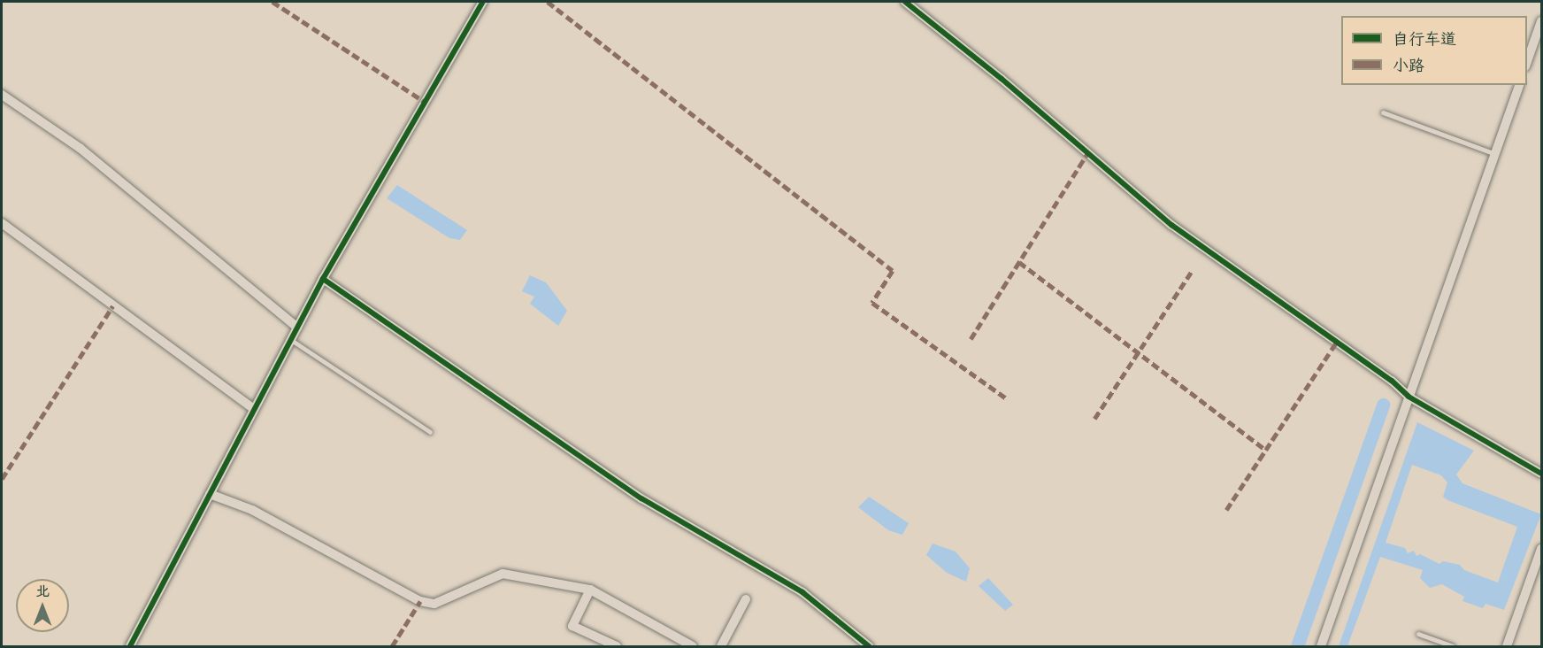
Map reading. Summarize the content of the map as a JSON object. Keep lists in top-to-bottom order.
{
  "legend": ["自行车道", "小路"],
  "north": "top"
}
